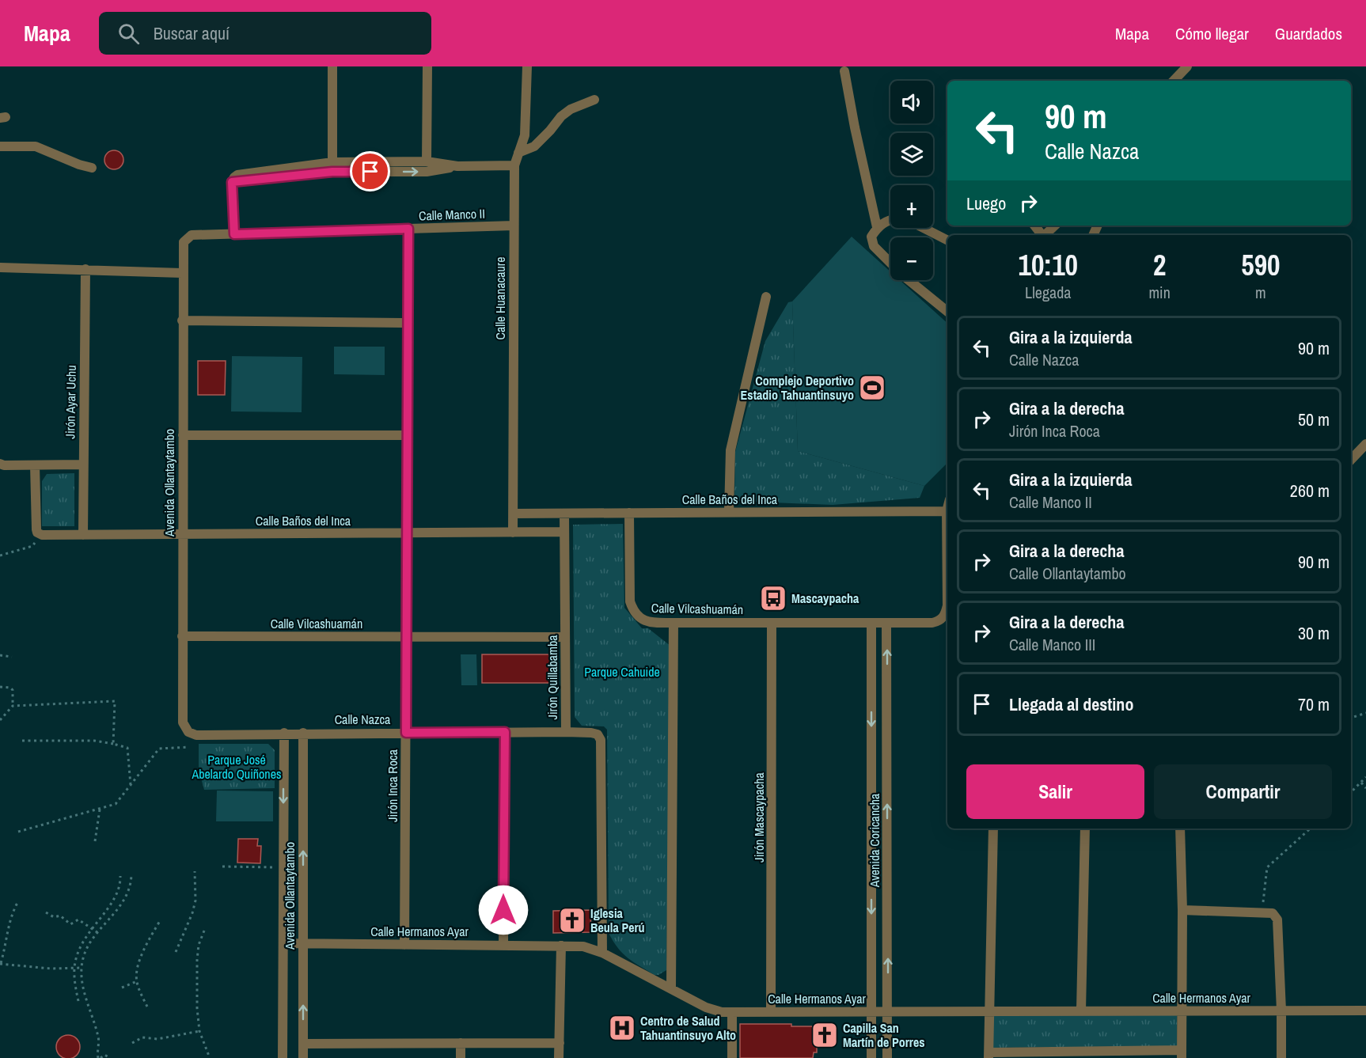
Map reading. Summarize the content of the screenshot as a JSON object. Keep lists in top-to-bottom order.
{
  "streets": {
    "street": [
      "Calle Manco II",
      "Calle Huanacaure",
      "Jirón Ayar Uchu",
      "Avenida Ollantaytambo",
      "Calle Baños del Inca",
      "Calle Vilcashuamán",
      "Jirón Quillabamba",
      "Calle Nazca",
      "Jirón Inca Roca",
      "Jirón Mascaypacha",
      "Avenida Coricancha",
      "Calle Hermanos Ayar"
    ]
  },
  "crossings": [
    ["Calle Manco II", "Calle Huanacaure"],
    ["Calle Manco II", "Avenida Ollantaytambo"],
    ["Calle Manco II", "Jirón Inca Roca"],
    ["Calle Huanacaure", "Calle Baños del Inca"],
    ["Jirón Ayar Uchu", "Calle Baños del Inca"],
    ["Avenida Ollantaytambo", "Calle Baños del Inca"],
    ["Avenida Ollantaytambo", "Calle Vilcashuamán"],
    ["Avenida Ollantaytambo", "Calle Nazca"],
    ["Avenida Ollantaytambo", "Calle Hermanos Ayar"],
    ["Calle Baños del Inca", "Calle Vilcashuamán"],
    ["Calle Baños del Inca", "Jirón Quillabamba"],
    ["Calle Baños del Inca", "Jirón Inca Roca"],
    ["Calle Vilcashuamán", "Jirón Quillabamba"],
    ["Calle Vilcashuamán", "Jirón Inca Roca"],
    ["Calle Vilcashuamán", "Jirón Mascaypacha"],
    ["Calle Vilcashuamán", "Avenida Coricancha"],
    ["Jirón Quillabamba", "Calle Nazca"],
    ["Jirón Quillabamba", "Calle Hermanos Ayar"],
    ["Calle Nazca", "Jirón Inca Roca"],
    ["Jirón Inca Roca", "Calle Hermanos Ayar"],
    ["Jirón Mascaypacha", "Calle Hermanos Ayar"],
    ["Avenida Coricancha", "Calle Hermanos Ayar"]
  ],
  "parks": ["Parque Cahuide", "Parque José Abelardo Quiñones"],
  "places": {
    "sports": ["Complejo Deportivo Estadio Tahuantinsuyo"],
    "bus stop": ["Mascaypacha"],
    "church": ["Iglesia Beula Perú", "Capilla San Martín de Porres"],
    "hospital": ["Centro de Salud Tahuantinsuyo Alto"]
  },
  "page": {
    "header": "Mapa",
    "search": "Buscar aquí",
    "nav": ["Mapa", "Cómo llegar", "Guardados"],
    "map_buttons": ["+", "−"],
    "turn": ["90 m", "Calle Nazca"],
    "then": "Luego",
    "eta": [
      "10:10",
      "Llegada",
      "2",
      "min",
      "590",
      "m"
    ],
    "list": [
      {
        "name": "Gira a la izquierda",
        "note": "Calle Nazca",
        "value": "90 m"
      },
      {
        "name": "Gira a la derecha",
        "note": "Jirón Inca Roca",
        "value": "50 m"
      },
      {
        "name": "Gira a la izquierda",
        "note": "Calle Manco II",
        "value": "260 m"
      },
      {
        "name": "Gira a la derecha",
        "note": "Calle Ollantaytambo",
        "value": "90 m"
      },
      {
        "name": "Gira a la derecha",
        "note": "Calle Manco III",
        "value": "30 m"
      },
      {
        "name": "Llegada al destino",
        "value": "70 m"
      }
    ],
    "buttons": ["Salir", "Compartir"]
  }
}
